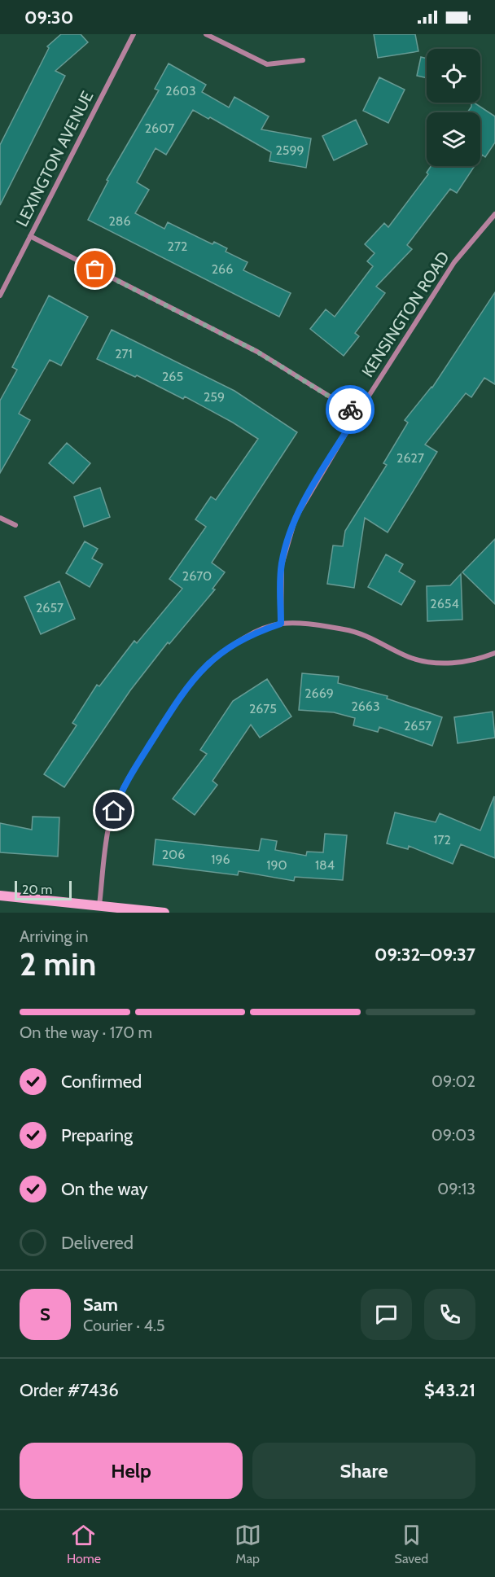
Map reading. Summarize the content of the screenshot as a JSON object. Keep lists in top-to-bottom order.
{
  "streets": {
    "street": ["LEXINGTON AVENUE", "KENSINGTON ROAD"]
  },
  "house_numbers": [
    "2603",
    "2607",
    "2599",
    "286",
    "272",
    "266",
    "271",
    "265",
    "259",
    "2627",
    "2670",
    "2654",
    "2657",
    "2669",
    "2663",
    "2675",
    "2657",
    "172",
    "206",
    "196",
    "190",
    "184"
  ],
  "scale_bar": "20 m",
  "page": {
    "status": "09:30",
    "scale": "20 m",
    "heading": ["2 min", "Arriving in", "09:32–09:37"],
    "panel": [
      "Sam",
      "Courier · 4.5",
      "Order #7436",
      "$43.21"
    ],
    "bar": "On the way · 170 m",
    "list": [
      ["Confirmed", "09:02"],
      ["Preparing", "09:03"],
      ["On the way", "09:13"],
      "Delivered"
    ],
    "round": "S",
    "buttons": ["Help", "Share"],
    "tabs": ["Home", "Map", "Saved"]
  }
}
